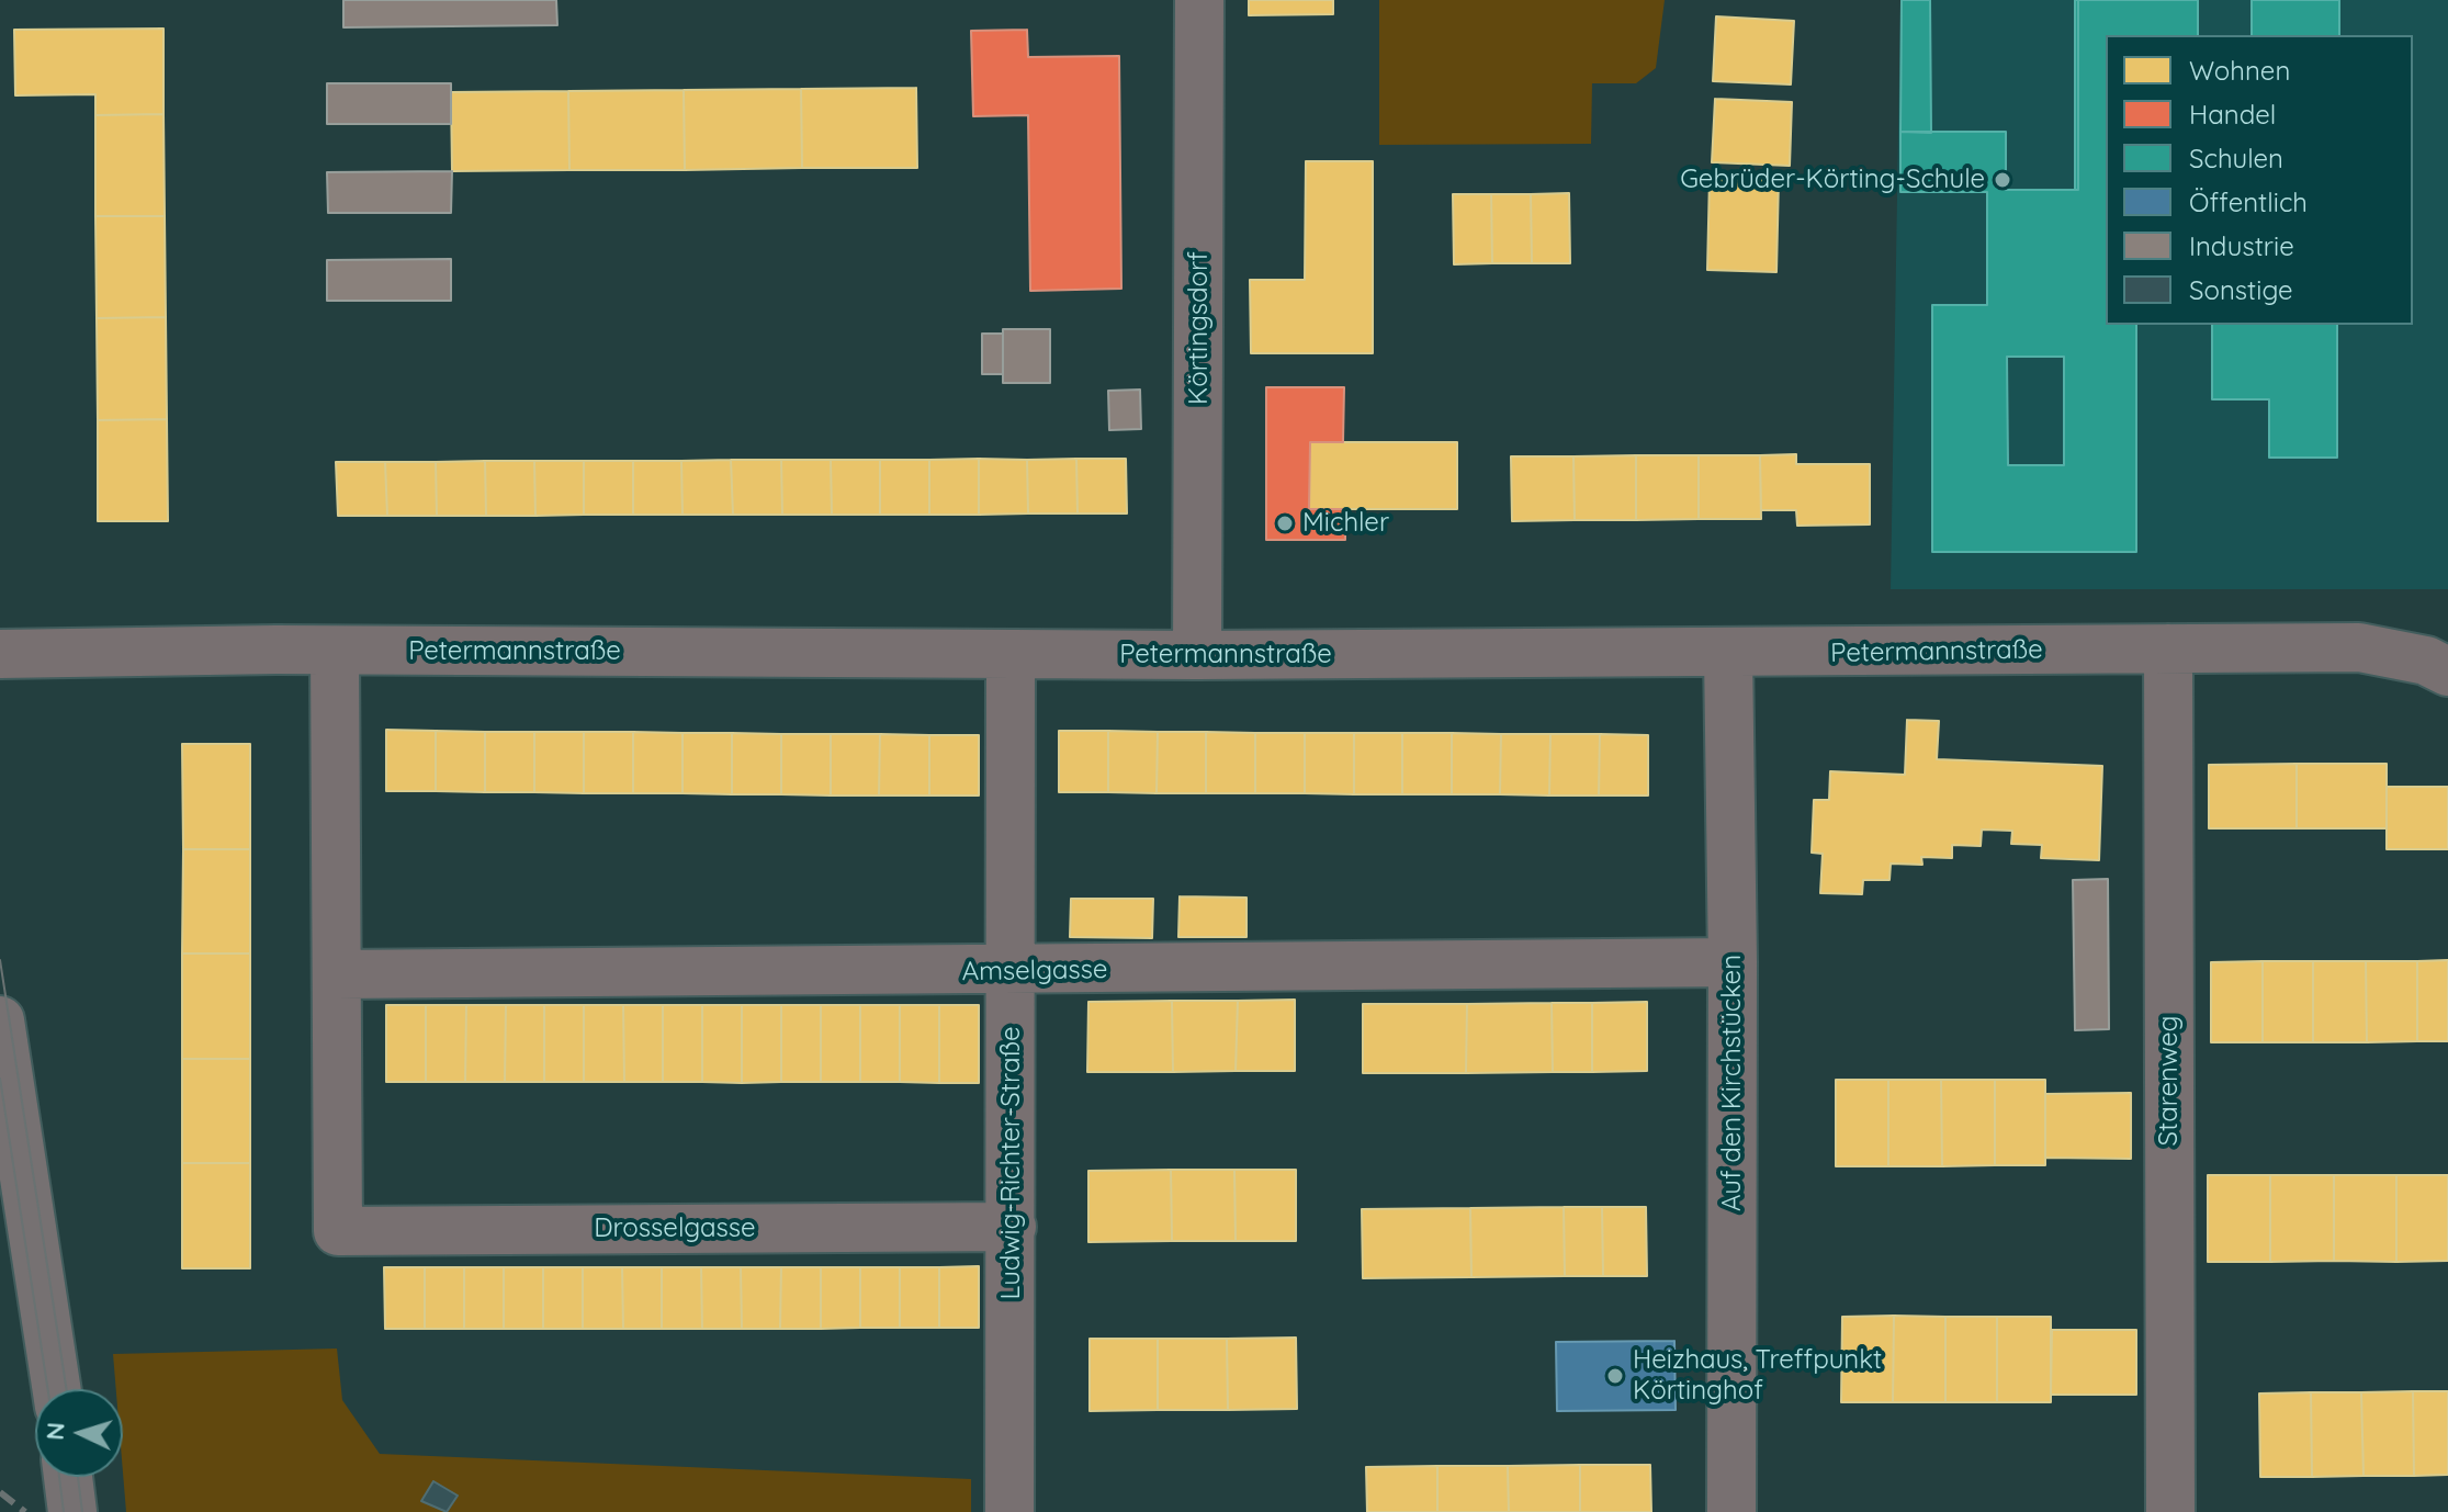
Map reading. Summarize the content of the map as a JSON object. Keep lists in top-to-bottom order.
{
  "streets": {
    "street": [
      "Körtingsdorf",
      "Petermannstraße",
      "Amselgasse",
      "Starenweg",
      "Auf den Kirchstücken",
      "Ludwig-Richter-Straße",
      "Drosselgasse"
    ]
  },
  "crossings": [
    ["Körtingsdorf", "Petermannstraße"],
    ["Petermannstraße", "Starenweg"],
    ["Petermannstraße", "Auf den Kirchstücken"],
    ["Petermannstraße", "Ludwig-Richter-Straße"],
    ["Amselgasse", "Auf den Kirchstücken"],
    ["Amselgasse", "Ludwig-Richter-Straße"],
    ["Amselgasse", "Drosselgasse"],
    ["Ludwig-Richter-Straße", "Drosselgasse"]
  ],
  "places": ["Gebrüder-Körting-Schule", "Michler", "Heizhaus, Treffpunkt Körtinghof"],
  "legend": [
    "Wohnen",
    "Handel",
    "Schulen",
    "Öffentlich",
    "Industrie",
    "Sonstige"
  ],
  "north": "left"
}
